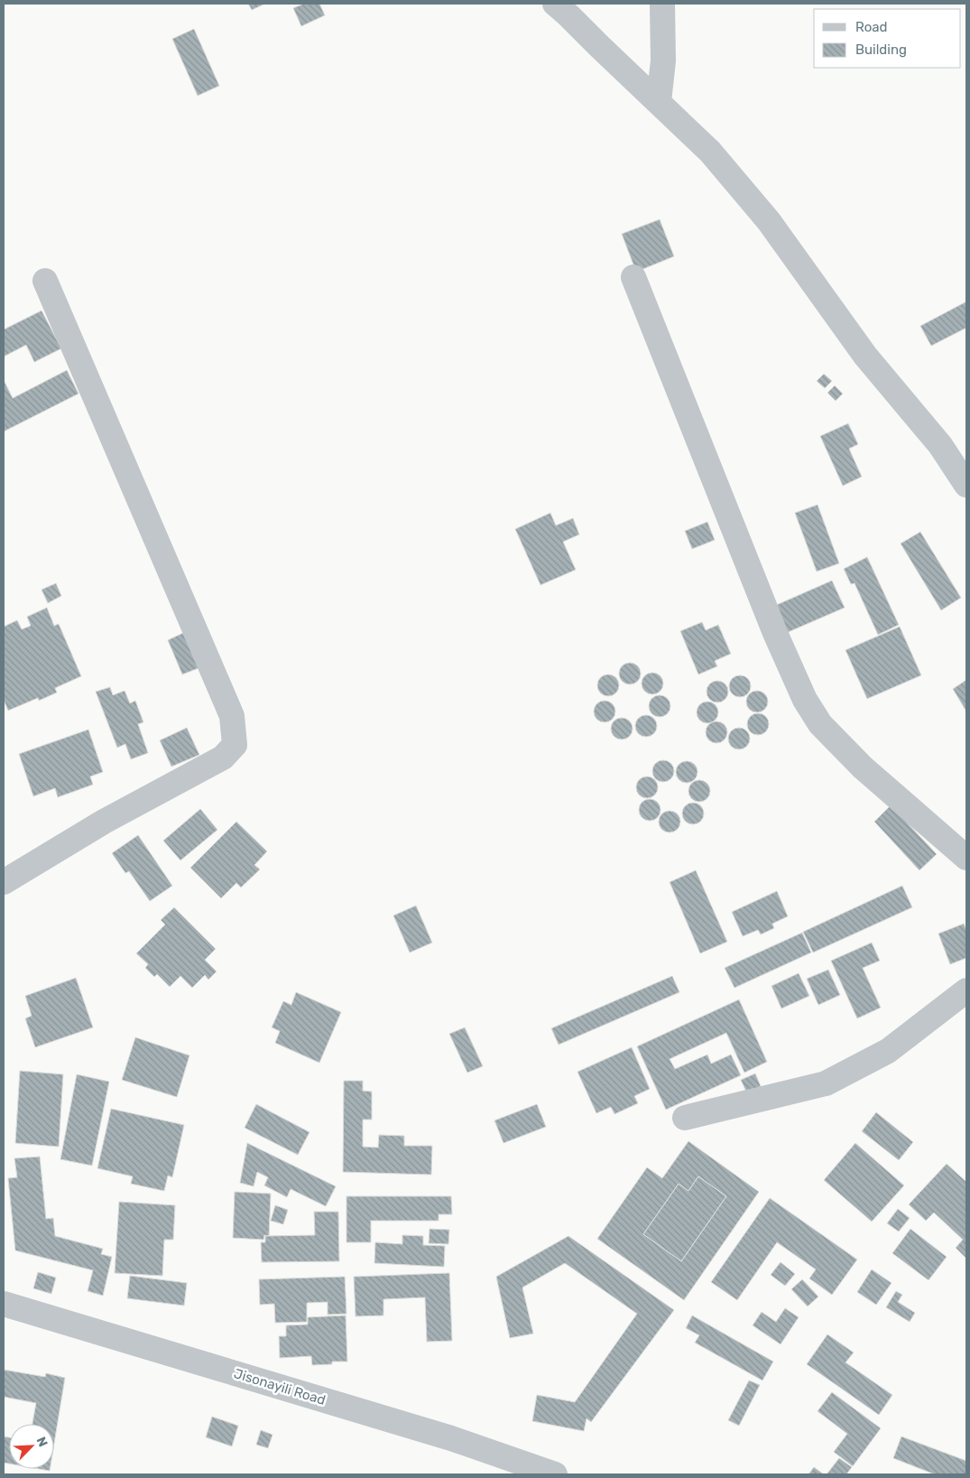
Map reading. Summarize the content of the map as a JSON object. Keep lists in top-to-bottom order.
{
  "streets": {
    "street": ["Jisonayili Road"]
  },
  "legend": ["Road", "Building"],
  "north": "top right"
}
